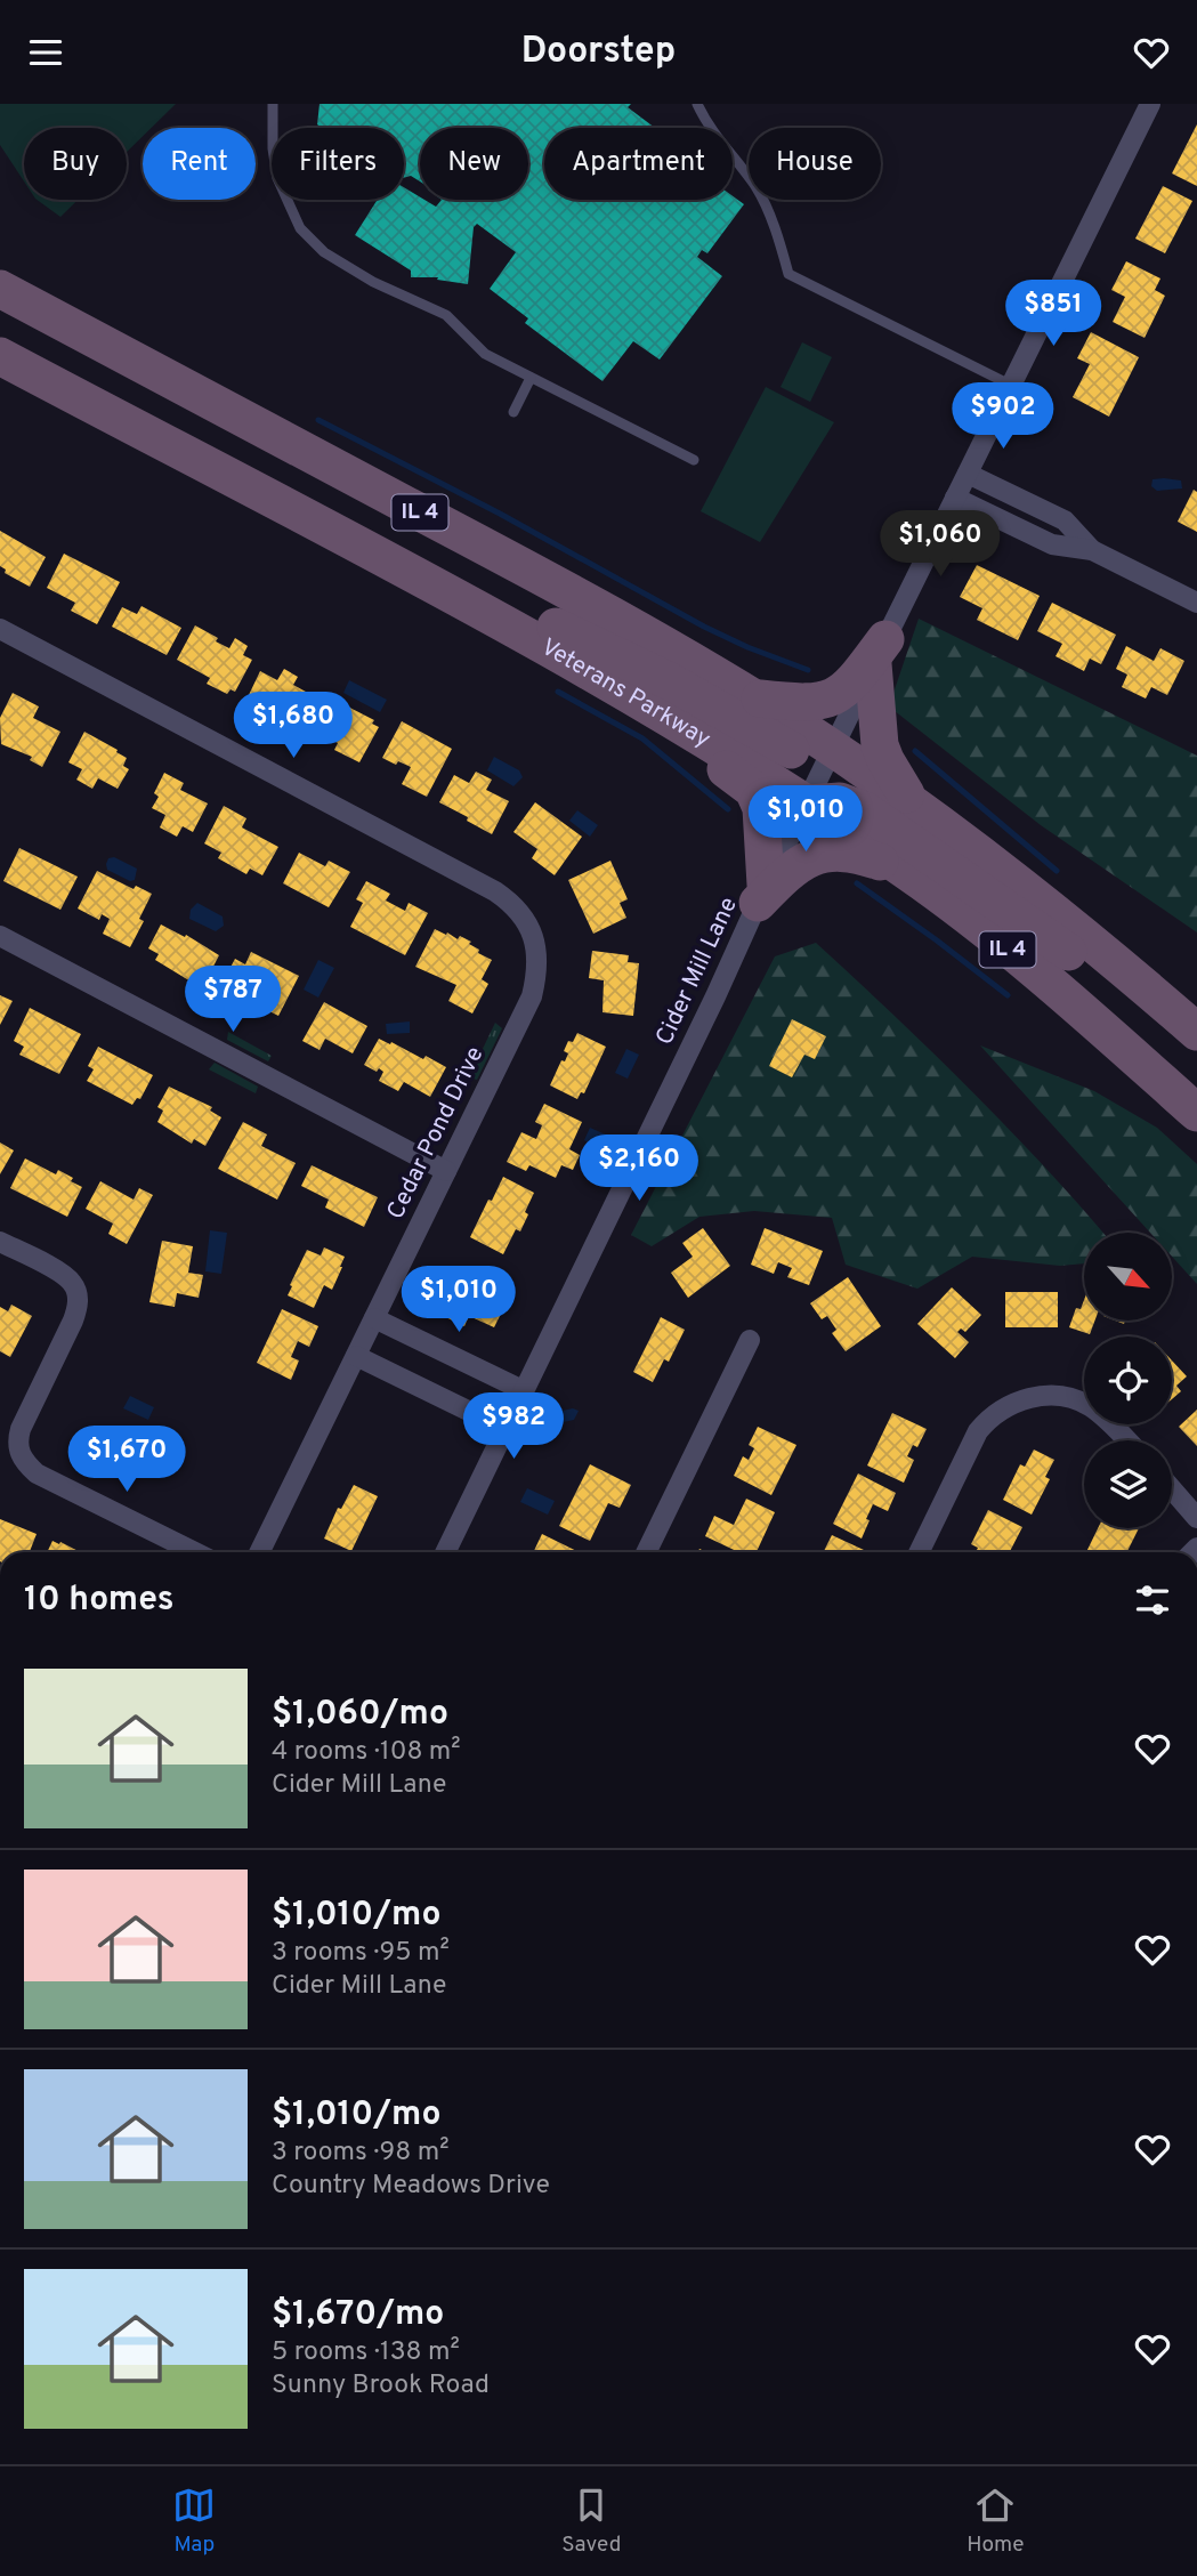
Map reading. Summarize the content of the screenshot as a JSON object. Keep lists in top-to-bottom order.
{
  "streets": {
    "highway": ["IL 4", "Veterans Parkway"],
    "street": ["Cider Mill Lane", "Cedar Pond Drive"]
  },
  "crossings": [
    ["IL 4", "Cider Mill Lane"],
    ["Veterans Parkway", "Cider Mill Lane"]
  ],
  "north": "bottom right",
  "page": {
    "header": "Doorstep",
    "chip": [
      "Buy",
      "Rent",
      "Filters",
      "New",
      "Apartment",
      "House"
    ],
    "price": [
      "$851",
      "$902",
      "$1,060",
      "$1,680",
      "$1,010",
      "$787",
      "$2,160",
      "$1,010",
      "$982",
      "$1,670"
    ],
    "heading": "10 homes",
    "list": [
      {
        "name": "$1,060/mo",
        "note": "4 rooms · 108 m² · Cider Mill Lane"
      },
      {
        "name": "$1,010/mo",
        "note": "3 rooms · 95 m² · Cider Mill Lane"
      },
      {
        "name": "$1,010/mo",
        "note": "3 rooms · 98 m² · Country Meadows Drive"
      },
      {
        "name": "$1,670/mo",
        "note": "5 rooms · 138 m² · Sunny Brook Road"
      }
    ],
    "tabs": ["Map", "Saved", "Home"]
  }
}
